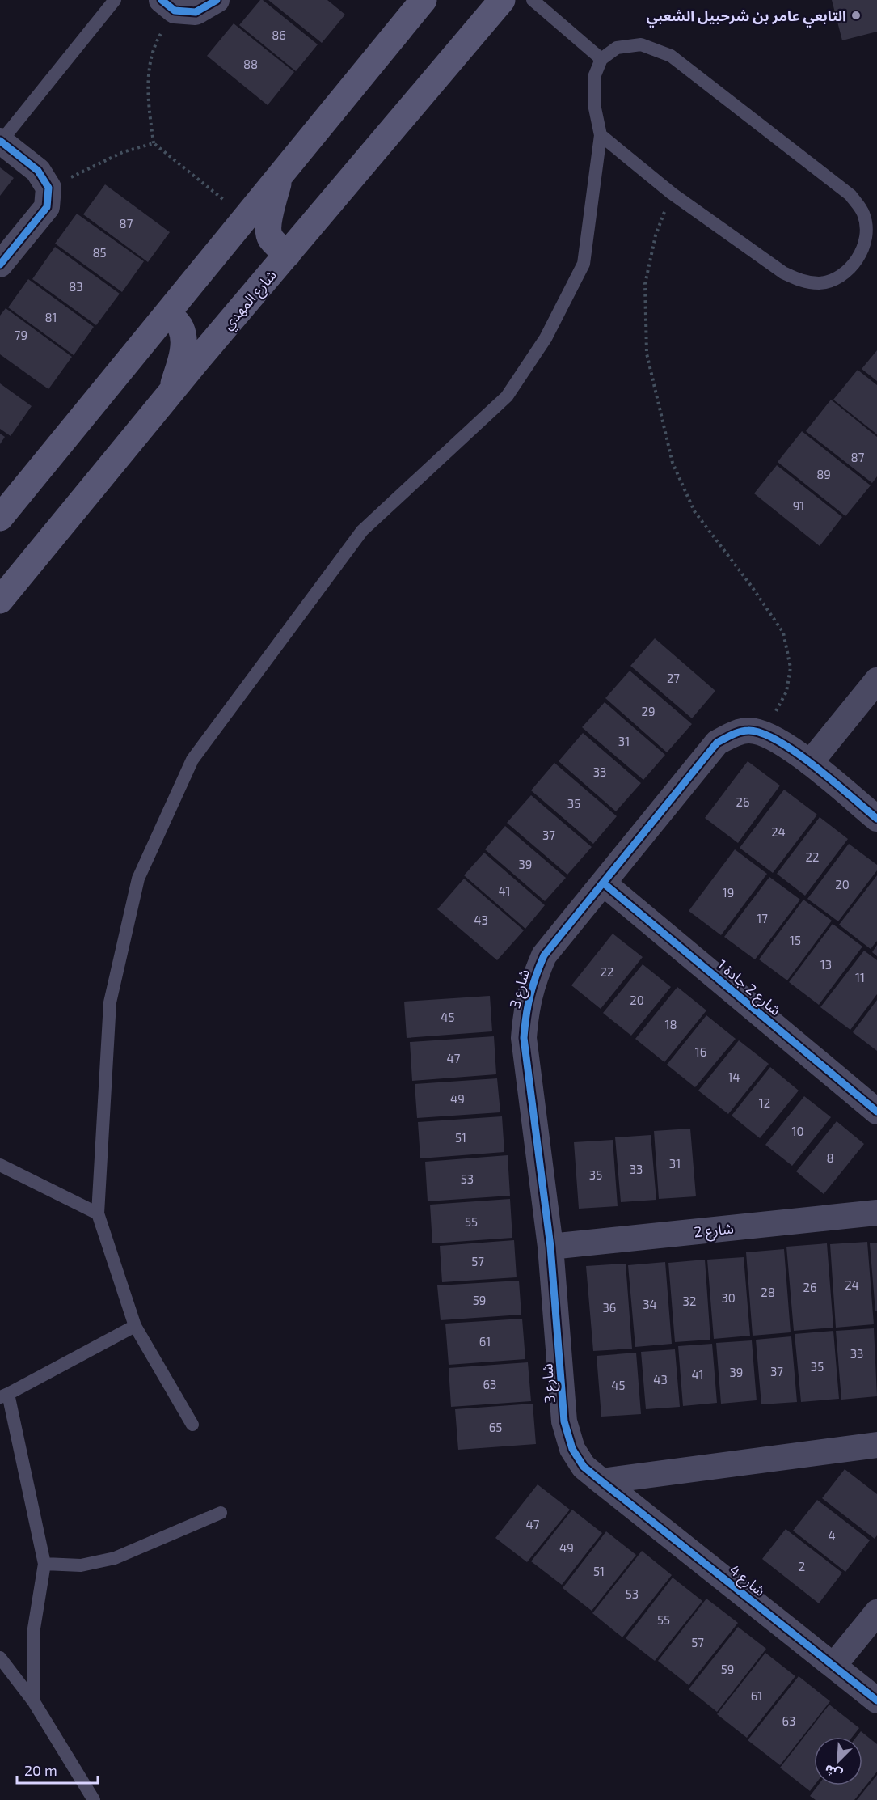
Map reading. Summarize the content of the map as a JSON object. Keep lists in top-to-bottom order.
{
  "streets": {
    "main road": ["شارع المهدي"],
    "street": [
      "شارع 2 جادة 1",
      "شارع 3",
      "شارع 2",
      "شارع 4"
    ]
  },
  "crossings": [
    ["شارع 2 جادة 1", "شارع 3"],
    ["شارع 3", "شارع 2"],
    ["شارع 3", "شارع 4"]
  ],
  "places": ["التابعي عامر بن شرحبيل الشعبي"],
  "house_numbers": [
    "86",
    "88",
    "87",
    "85",
    "83",
    "81",
    "79",
    "87",
    "89",
    "91",
    "27",
    "29",
    "31",
    "33",
    "26",
    "35",
    "24",
    "37",
    "22",
    "39",
    "20",
    "41",
    "19",
    "17",
    "43",
    "15",
    "13",
    "22",
    "11",
    "20",
    "45",
    "18",
    "16",
    "47",
    "14",
    "49",
    "12",
    "10",
    "51",
    "8",
    "31",
    "33",
    "35",
    "53",
    "55",
    "57",
    "24",
    "26",
    "28",
    "30",
    "59",
    "32",
    "34",
    "36",
    "61",
    "33",
    "35",
    "37",
    "39",
    "41",
    "43",
    "63",
    "45",
    "65",
    "47",
    "4",
    "49",
    "2",
    "51",
    "53",
    "55",
    "57",
    "59",
    "61",
    "63"
  ],
  "scale_bar": "20 m",
  "north": "bottom left"
}
